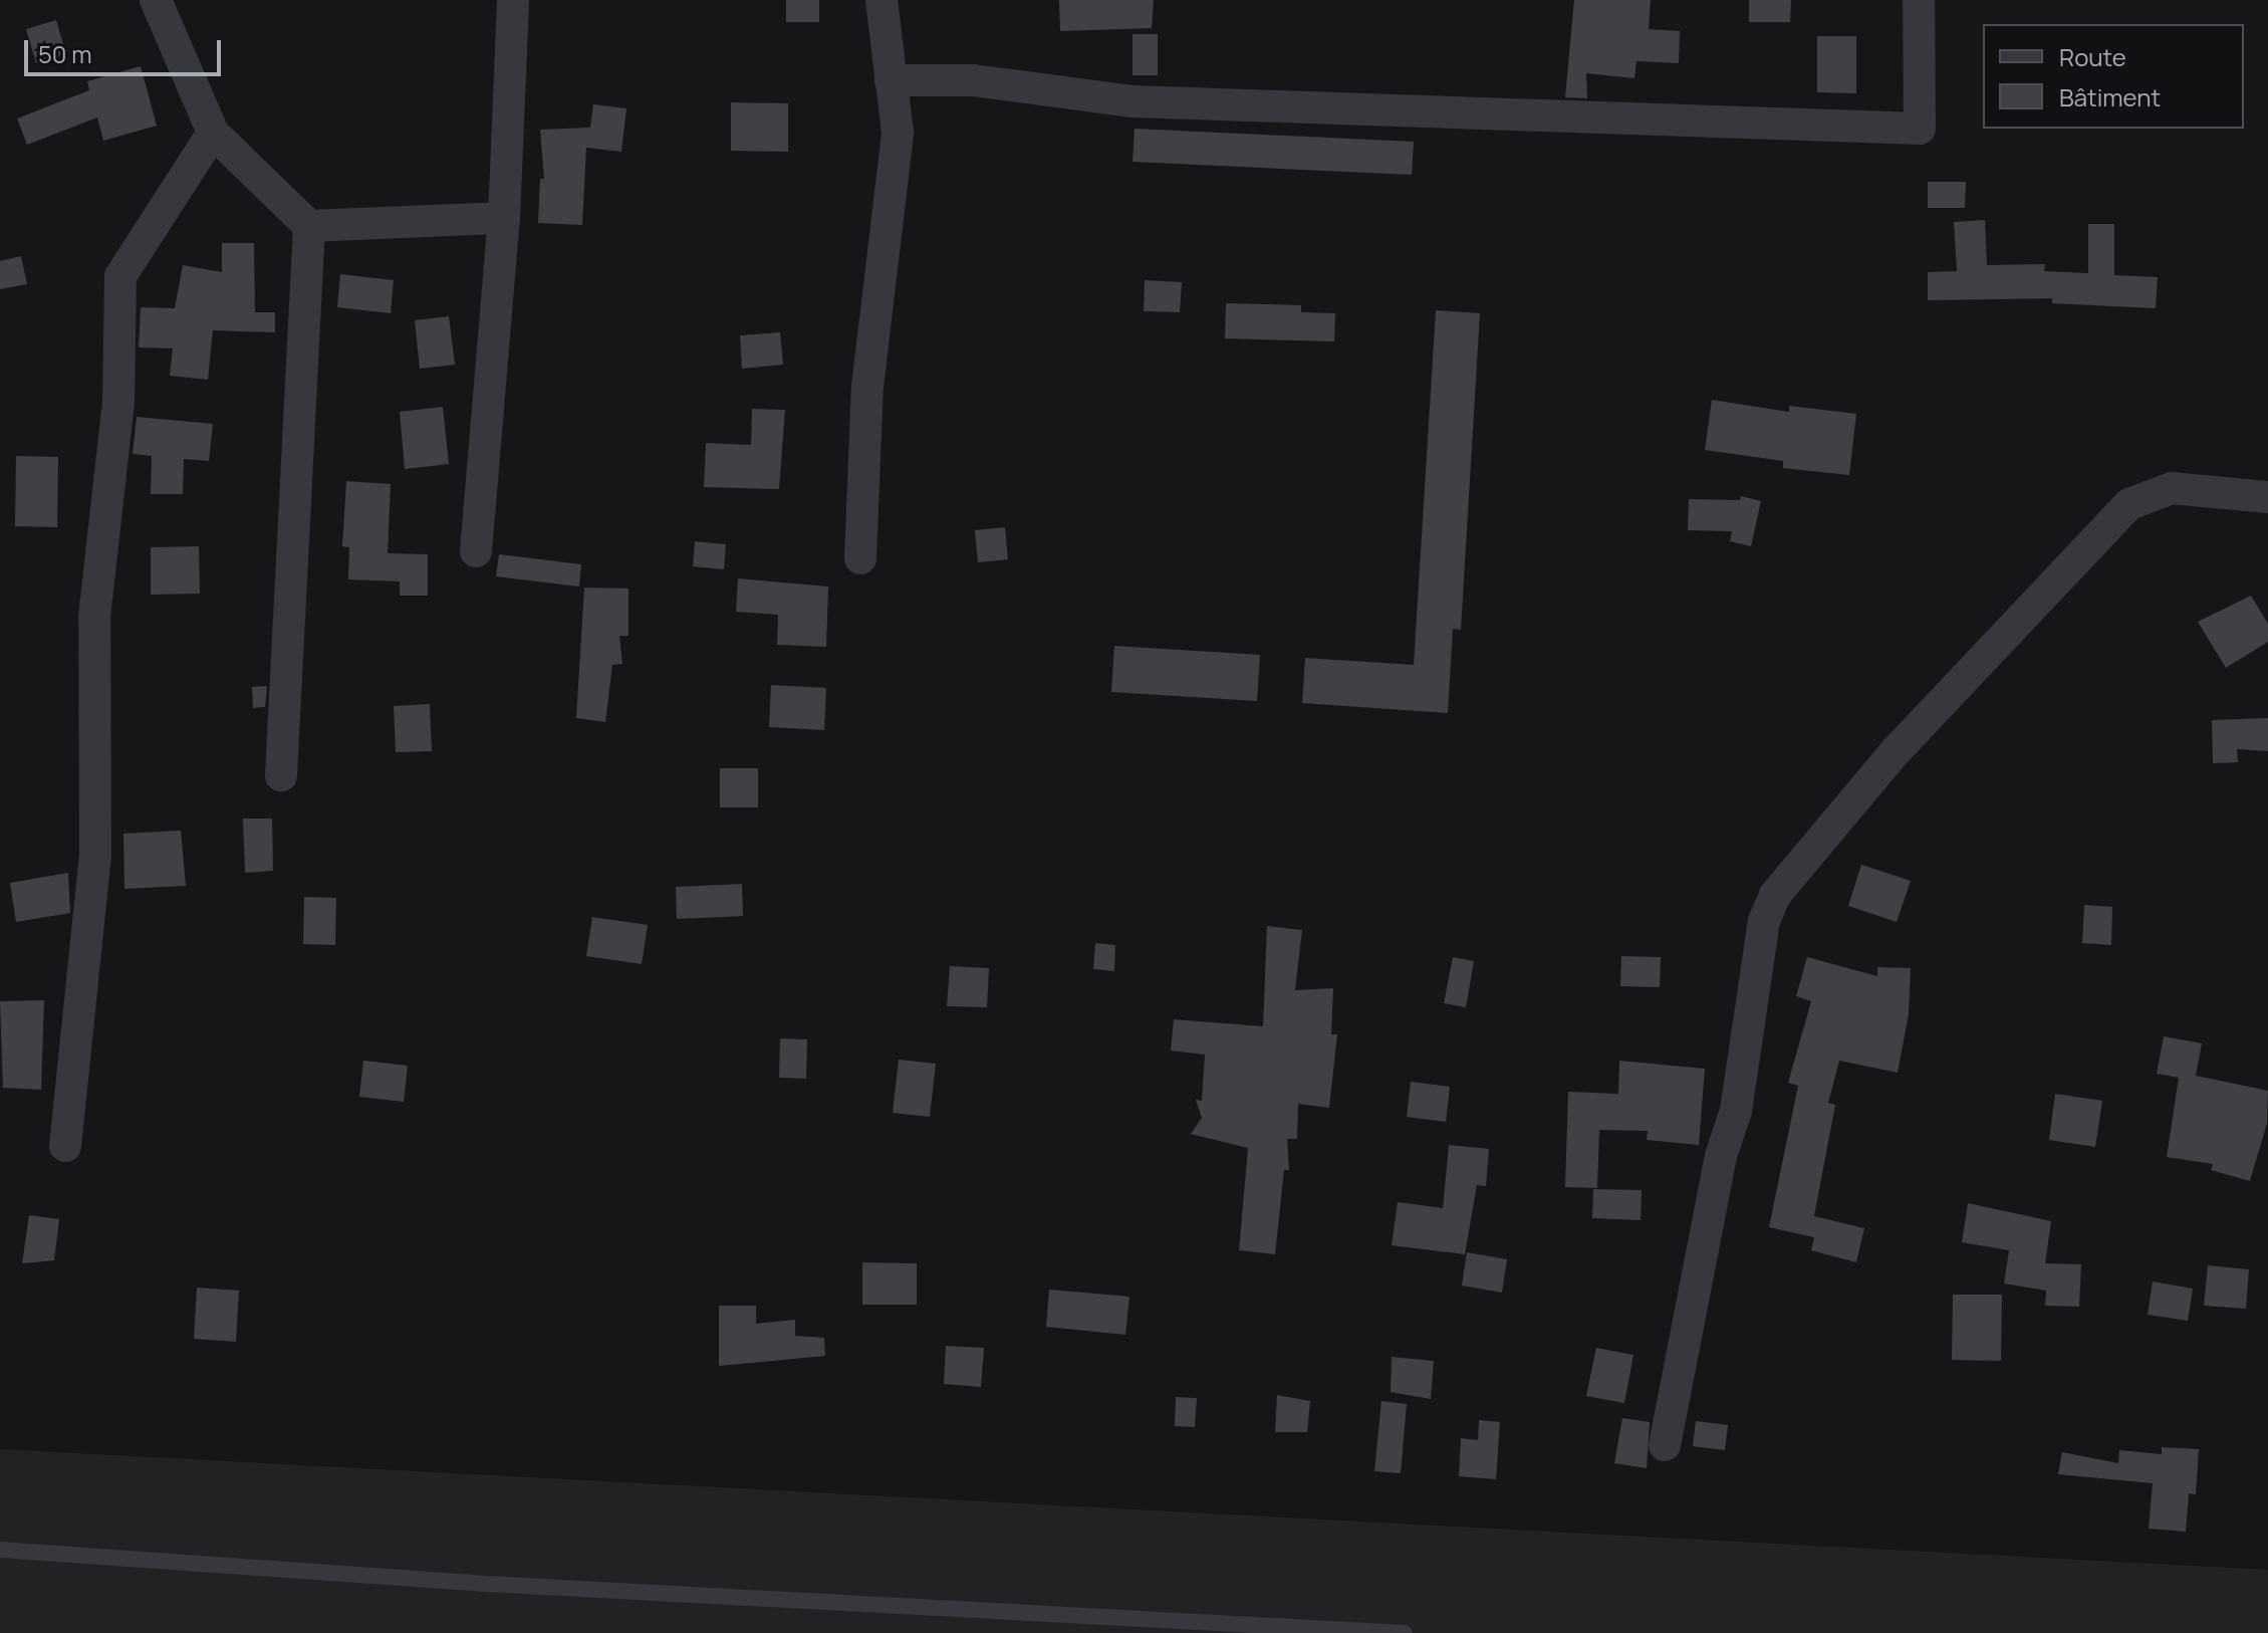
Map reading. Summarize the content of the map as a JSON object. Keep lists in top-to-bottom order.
{
  "legend": ["Route", "Bâtiment"],
  "scale_bar": "50 m"
}
